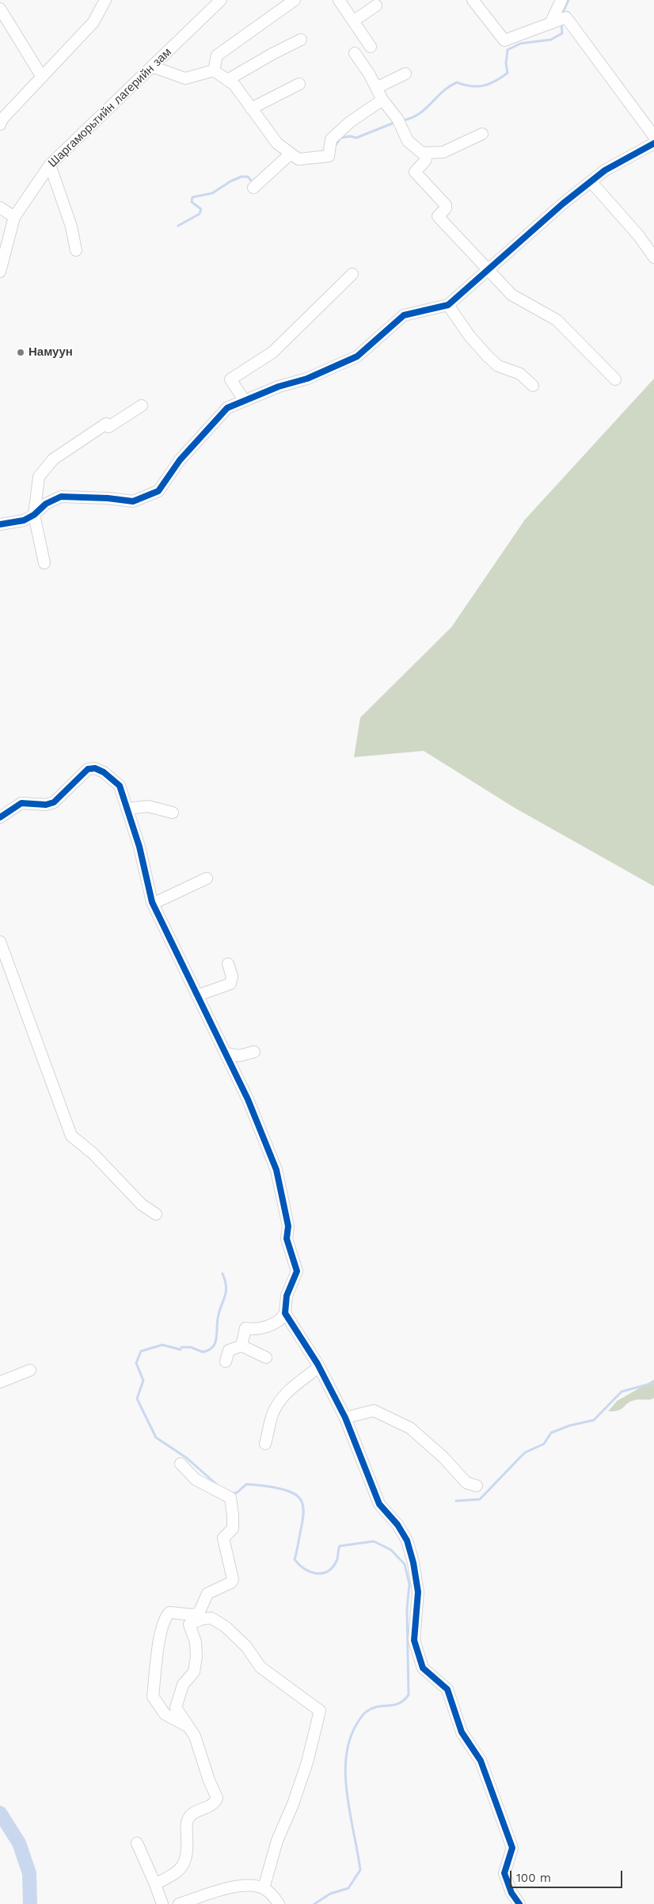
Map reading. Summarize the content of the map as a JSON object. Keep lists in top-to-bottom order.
{
  "streets": {
    "street": ["Шаргаморьтийн лагерийн зам"]
  },
  "places": ["Намуун"],
  "scale_bar": "100 m"
}
